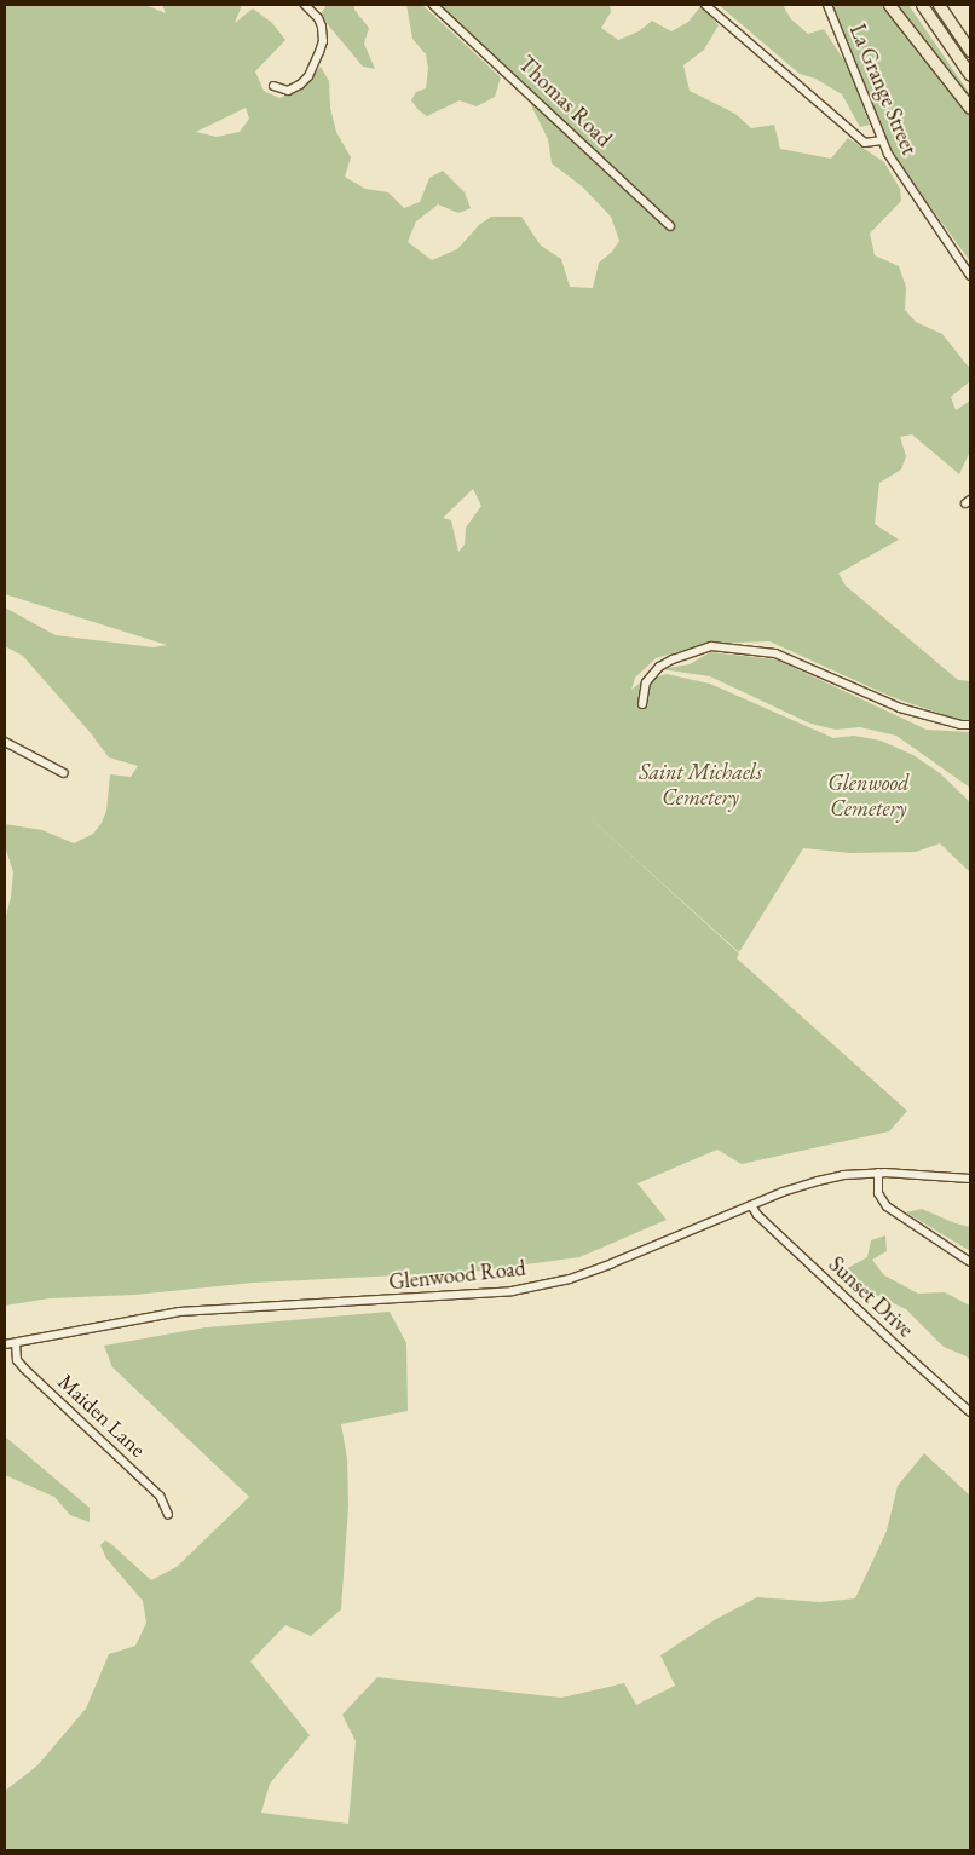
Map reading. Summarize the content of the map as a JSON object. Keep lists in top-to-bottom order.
{
  "streets": {
    "street": [
      "La Grange Street",
      "Thomas Road",
      "Glenwood Road",
      "Sunset Drive",
      "Maiden Lane"
    ]
  },
  "crossings": [
    ["Glenwood Road", "Sunset Drive"],
    ["Glenwood Road", "Maiden Lane"]
  ],
  "parks": ["Saint Michaels Cemetery", "Glenwood Cemetery"]
}
